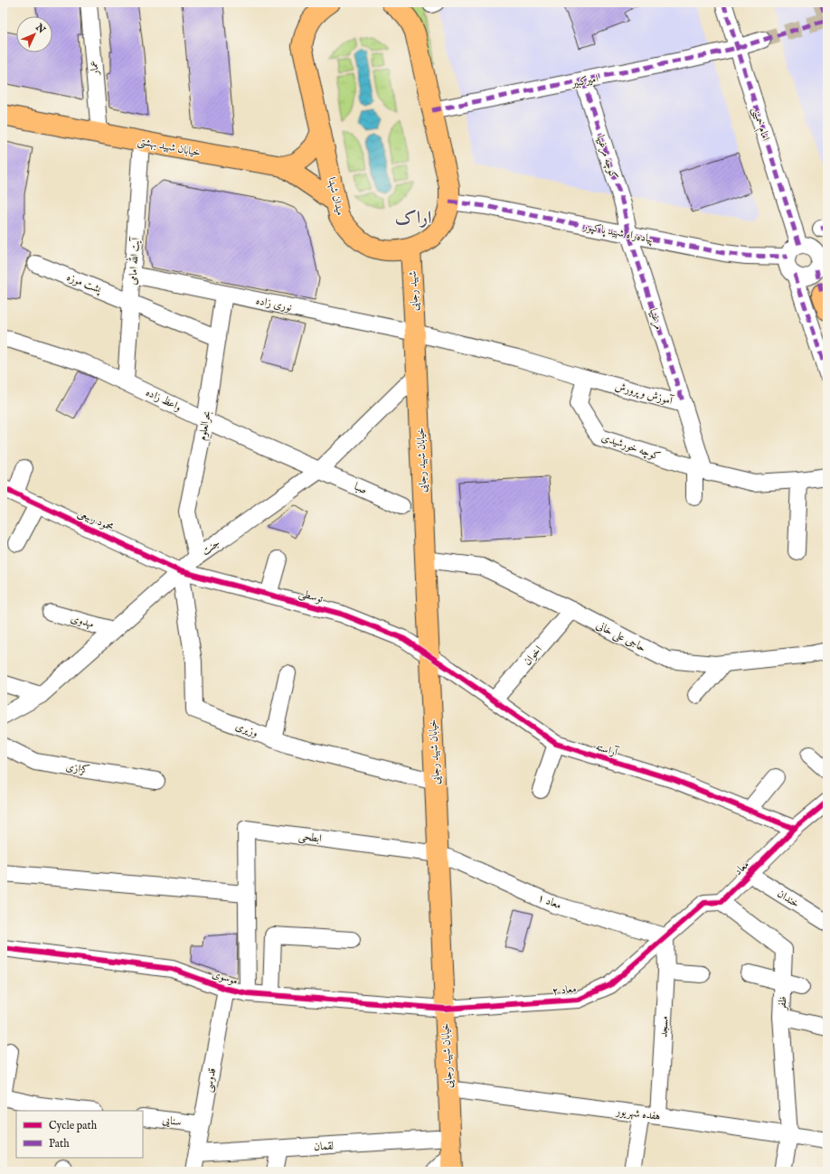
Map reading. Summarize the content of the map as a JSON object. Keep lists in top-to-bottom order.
{
  "streets": {
    "main road": [
      "خیابان شهید بهشتی",
      "میدان شهدا",
      "شهید رجایی",
      "خیابان شهید رجایی"
    ],
    "street": [
      "عمار",
      "امیرکبیر",
      "امام خمینی",
      "کوچه مرغیها",
      "پیاده‌راه شهید پاکپور",
      "آیت الله امامی",
      "پشت موزه",
      "نوری زاده",
      "مرغیها",
      "آموزش و پرورش",
      "واعظ زاده",
      "بحرالعلوم",
      "کوچه خورشیدی",
      "صبا",
      "محمود ربیعی",
      "جنت",
      "توسطی",
      "مهدوی",
      "حاجی علی خانی",
      "اخوان",
      "وزیری",
      "آراسته",
      "کزازی",
      "ابطحی",
      "معاد",
      "خندان",
      "معاد ۱",
      "موسوی",
      "معاد ۲",
      "ظفر",
      "مسجد",
      "قدوسی",
      "هفده شهریور",
      "سنایی",
      "لقمان"
    ]
  },
  "crossings": [
    ["عمار", "خیابان شهید بهشتی"],
    ["امیرکبیر", "امام خمینی"],
    ["امیرکبیر", "کوچه مرغیها"],
    ["امیرکبیر", "میدان شهدا"],
    ["امام خمینی", "پیاده‌راه شهید پاکپور"],
    ["خیابان شهید بهشتی", "میدان شهدا"],
    ["خیابان شهید بهشتی", "آیت الله امامی"],
    ["کوچه مرغیها", "پیاده‌راه شهید پاکپور"],
    ["کوچه مرغیها", "مرغیها"],
    ["میدان شهدا", "پیاده‌راه شهید پاکپور"],
    ["میدان شهدا", "شهید رجایی"],
    ["پیاده‌راه شهید پاکپور", "مرغیها"],
    ["آیت الله امامی", "پشت موزه"],
    ["آیت الله امامی", "نوری زاده"],
    ["آیت الله امامی", "واعظ زاده"],
    ["پشت موزه", "بحرالعلوم"],
    ["شهید رجایی", "نوری زاده"],
    ["شهید رجایی", "آموزش و پرورش"],
    ["شهید رجایی", "خیابان شهید رجایی"],
    ["نوری زاده", "آموزش و پرورش"],
    ["نوری زاده", "بحرالعلوم"],
    ["نوری زاده", "خیابان شهید رجایی"],
    ["مرغیها", "آموزش و پرورش"],
    ["آموزش و پرورش", "کوچه خورشیدی"],
    ["آموزش و پرورش", "خیابان شهید رجایی"],
    ["واعظ زاده", "بحرالعلوم"],
    ["واعظ زاده", "صبا"],
    ["واعظ زاده", "جنت"],
    ["بحرالعلوم", "جنت"],
    ["خیابان شهید رجایی", "جنت"],
    ["خیابان شهید رجایی", "توسطی"],
    ["خیابان شهید رجایی", "حاجی علی خانی"],
    ["خیابان شهید رجایی", "وزیری"],
    ["خیابان شهید رجایی", "آراسته"],
    ["خیابان شهید رجایی", "ابطحی"],
    ["خیابان شهید رجایی", "معاد ۱"],
    ["خیابان شهید رجایی", "موسوی"],
    ["خیابان شهید رجایی", "معاد ۲"],
    ["خیابان شهید رجایی", "هفده شهریور"],
    ["خیابان شهید رجایی", "لقمان"],
    ["صبا", "جنت"],
    ["محمود ربیعی", "جنت"],
    ["محمود ربیعی", "توسطی"],
    ["محمود ربیعی", "وزیری"],
    ["جنت", "توسطی"],
    ["جنت", "مهدوی"],
    ["جنت", "وزیری"],
    ["توسطی", "وزیری"],
    ["توسطی", "آراسته"],
    ["حاجی علی خانی", "اخوان"],
    ["اخوان", "آراسته"],
    ["آراسته", "معاد"],
    ["ابطحی", "معاد ۱"],
    ["ابطحی", "موسوی"],
    ["معاد", "خندان"],
    ["معاد", "ظفر"],
    ["معاد ۱", "معاد ۲"],
    ["معاد ۱", "مسجد"],
    ["موسوی", "معاد ۲"],
    ["موسوی", "قدوسی"],
    ["معاد ۲", "مسجد"],
    ["ظفر", "هفده شهریور"],
    ["مسجد", "هفده شهریور"],
    ["قدوسی", "سنایی"],
    ["قدوسی", "لقمان"]
  ],
  "districts": ["اراک"],
  "legend": ["Cycle path", "Path"],
  "north": "top right"
}
